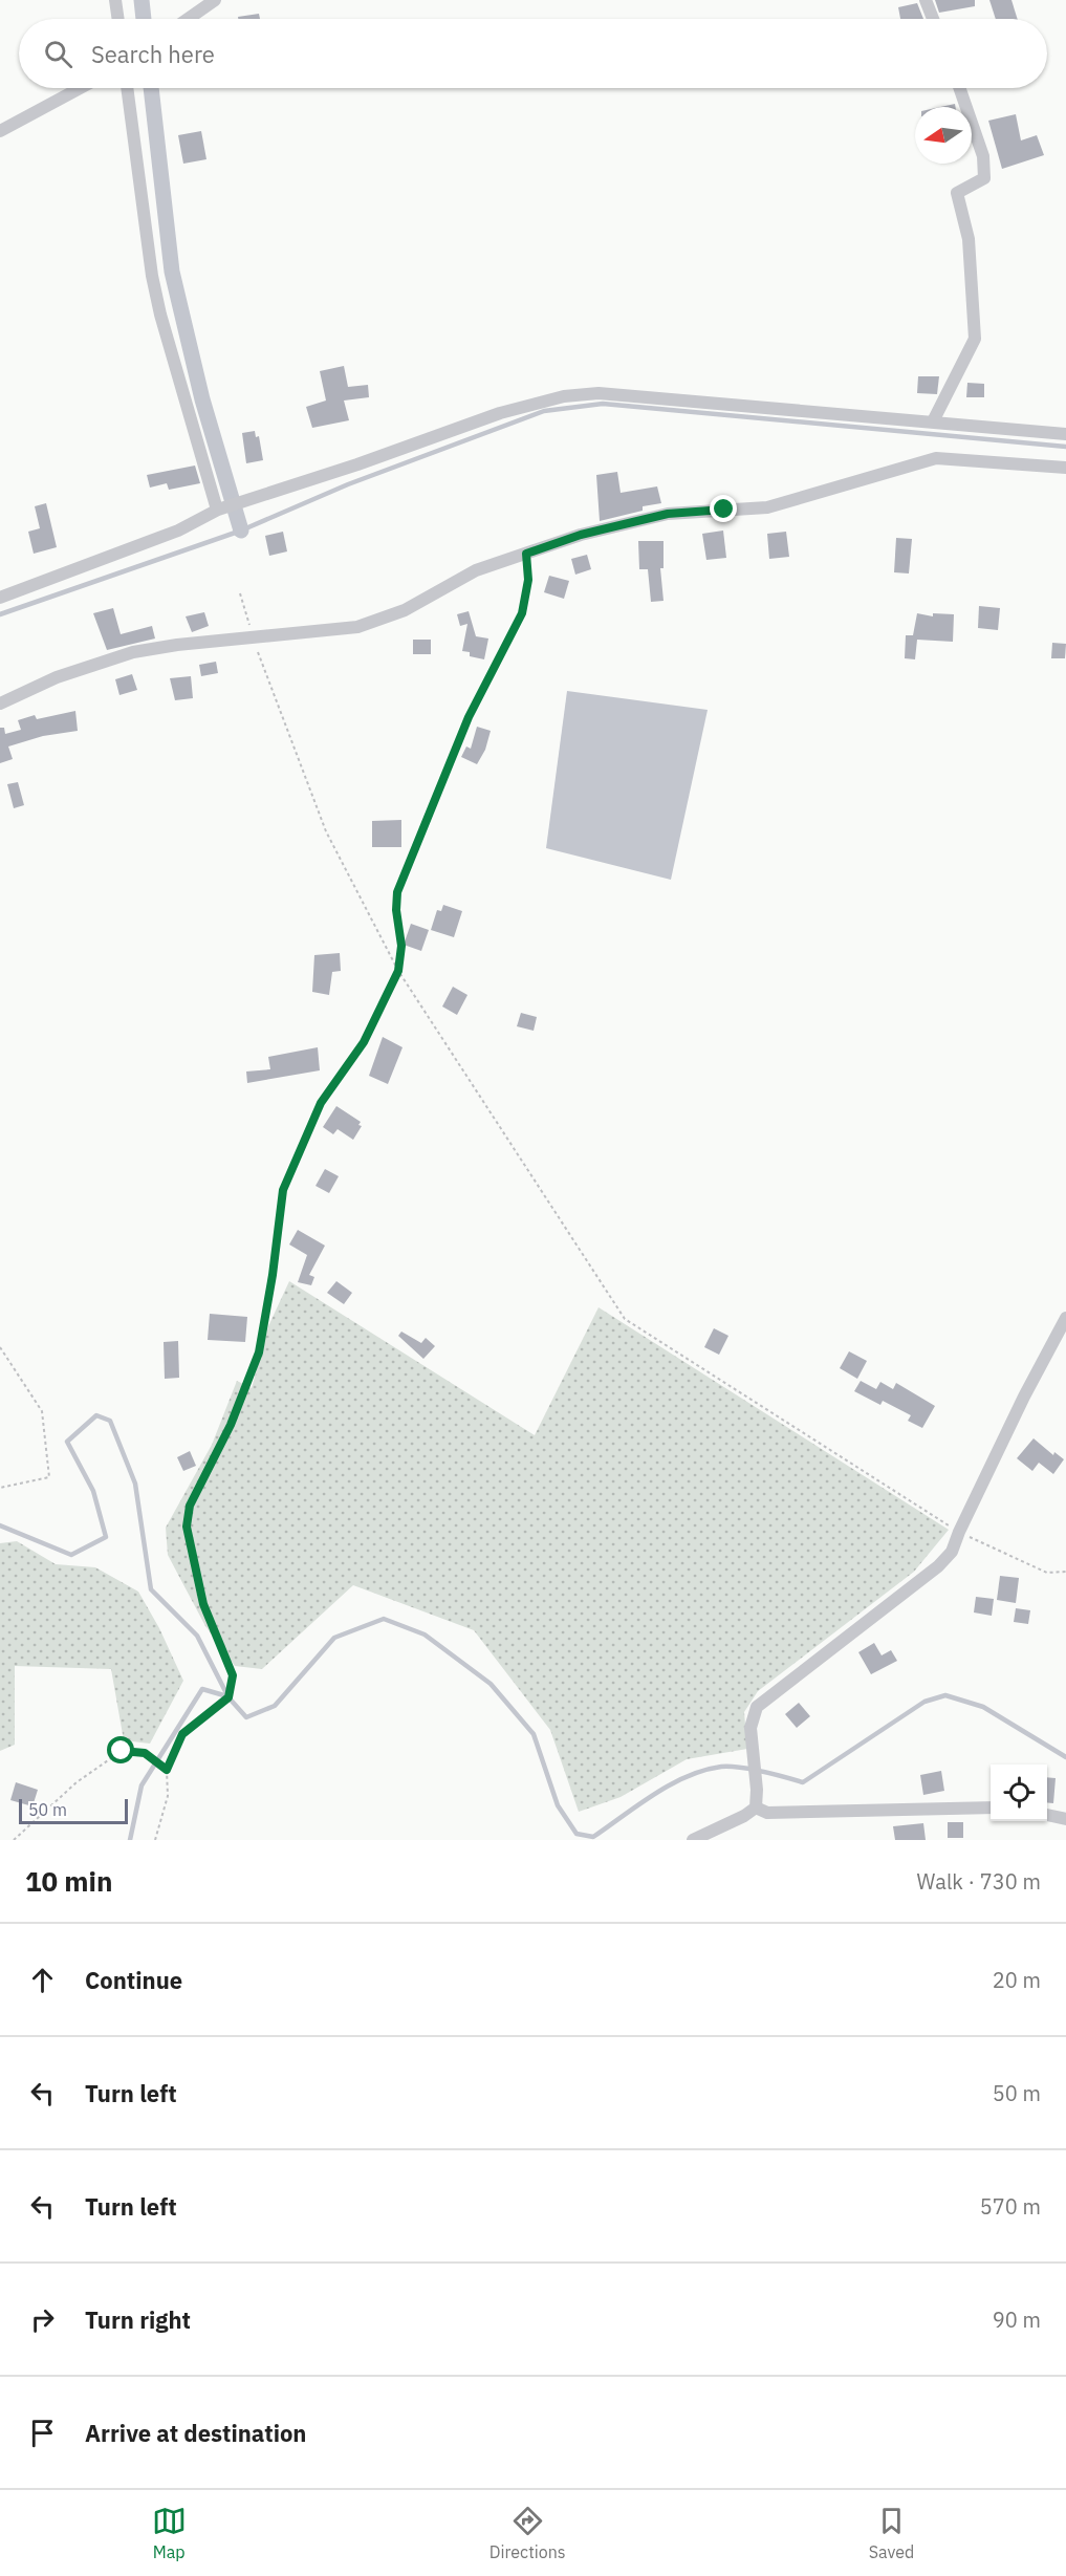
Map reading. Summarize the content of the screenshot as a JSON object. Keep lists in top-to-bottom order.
{
  "scale_bar": "50 m",
  "north": "left",
  "page": {
    "search": "Search here",
    "scale": "50 m",
    "heading": ["10 min", "Walk · 730 m"],
    "list": [
      ["Continue", "20 m"],
      ["Turn left", "50 m"],
      ["Turn left", "570 m"],
      ["Turn right", "90 m"],
      "Arrive at destination"
    ],
    "nav": ["Map", "Directions", "Saved"]
  }
}
